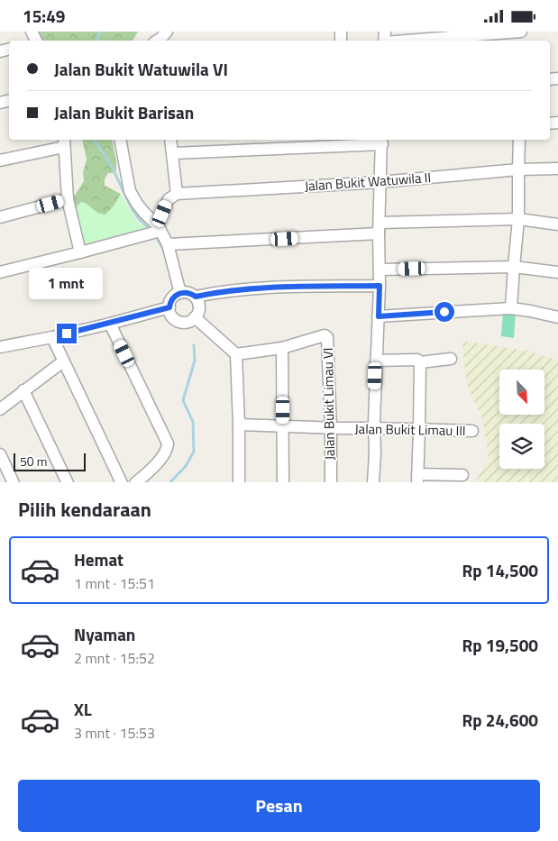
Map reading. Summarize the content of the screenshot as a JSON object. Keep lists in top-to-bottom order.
{
  "streets": {
    "street": ["Jalan Bukit Watuwila II", "Jalan Bukit Limau VI", "Jalan Bukit Limau III"]
  },
  "crossings": [
    ["Jalan Bukit Limau VI", "Jalan Bukit Limau III"]
  ],
  "scale_bar": "50 m",
  "north": "bottom right",
  "page": {
    "status": "15:49",
    "banner": ["Jalan Bukit Watuwila VI", "Jalan Bukit Barisan"],
    "bubble": "1 mnt",
    "scale": "50 m",
    "heading": "Pilih kendaraan",
    "list": [
      {
        "name": "Hemat",
        "note": "1 mnt · 15:51",
        "value": "Rp 14,500"
      },
      {
        "name": "Nyaman",
        "note": "2 mnt · 15:52",
        "value": "Rp 19,500"
      },
      {
        "name": "XL",
        "note": "3 mnt · 15:53",
        "value": "Rp 24,600"
      }
    ],
    "buttons": "Pesan"
  }
}
